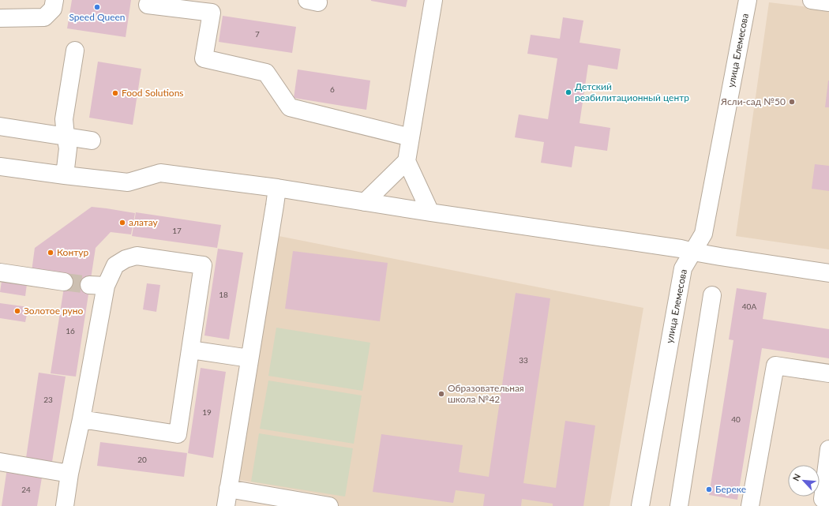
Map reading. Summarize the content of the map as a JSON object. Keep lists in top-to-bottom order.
{
  "streets": {
    "street": ["улица Елемесова"]
  },
  "places": [
    "Speed Queen",
    "Детский реабилитационный центр",
    "Food Solutions",
    "Ясли-сад №50",
    "алатау",
    "Контур",
    "Золотое руно",
    "Образовательная школа №42",
    "Береке"
  ],
  "house_numbers": [
    "7",
    "6",
    "17",
    "18",
    "40А",
    "16",
    "33",
    "23",
    "19",
    "40",
    "20",
    "24"
  ],
  "north": "top left"
}
